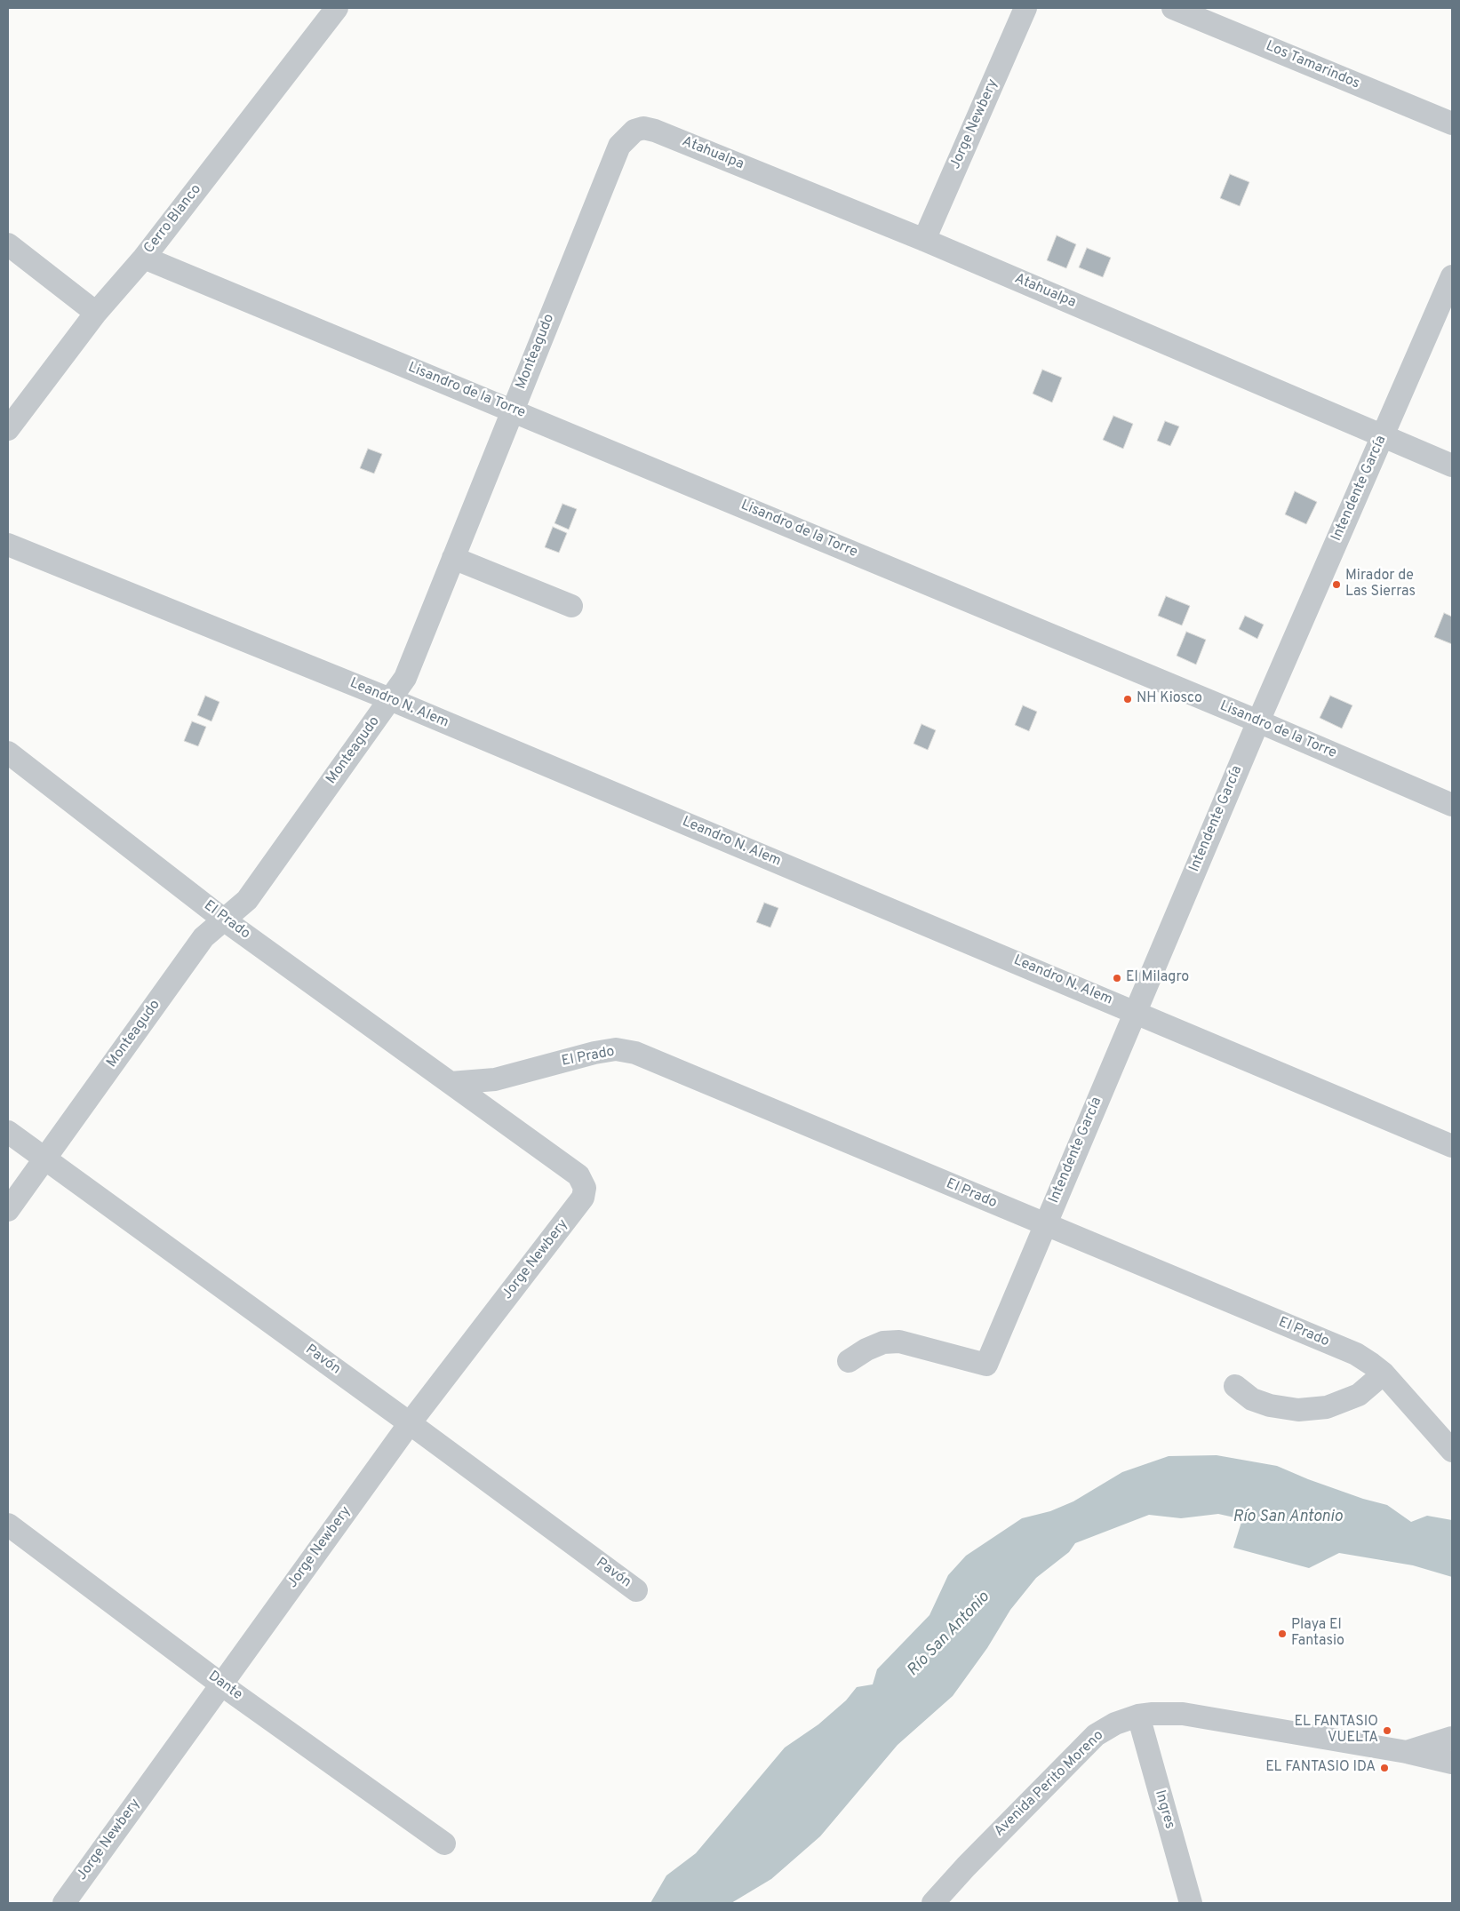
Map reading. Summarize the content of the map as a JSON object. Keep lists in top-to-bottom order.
{
  "streets": {
    "street": [
      "Los Tamarindos",
      "Jorge Newbery",
      "Atahualpa",
      "Cerro Blanco",
      "Monteagudo",
      "Lisandro de la Torre",
      "Intendente García",
      "Leandro N. Alem",
      "El Prado",
      "Pavón",
      "Dante",
      "Avenida Perito Moreno",
      "Ingres"
    ]
  },
  "crossings": [
    ["Jorge Newbery", "Atahualpa"],
    ["Jorge Newbery", "El Prado"],
    ["Jorge Newbery", "Pavón"],
    ["Jorge Newbery", "Dante"],
    ["Atahualpa", "Monteagudo"],
    ["Atahualpa", "Intendente García"],
    ["Cerro Blanco", "Lisandro de la Torre"],
    ["Monteagudo", "Lisandro de la Torre"],
    ["Monteagudo", "Leandro N. Alem"],
    ["Monteagudo", "El Prado"],
    ["Monteagudo", "Pavón"],
    ["Lisandro de la Torre", "Intendente García"],
    ["Intendente García", "Leandro N. Alem"],
    ["Intendente García", "El Prado"],
    ["Avenida Perito Moreno", "Ingres"]
  ],
  "water": ["Río San Antonio"],
  "places": [
    "Mirador de Las Sierras",
    "NH Kiosco",
    "El Milagro",
    "Playa El Fantasio",
    "EL FANTASIO VUELTA",
    "EL FANTASIO IDA"
  ]
}
